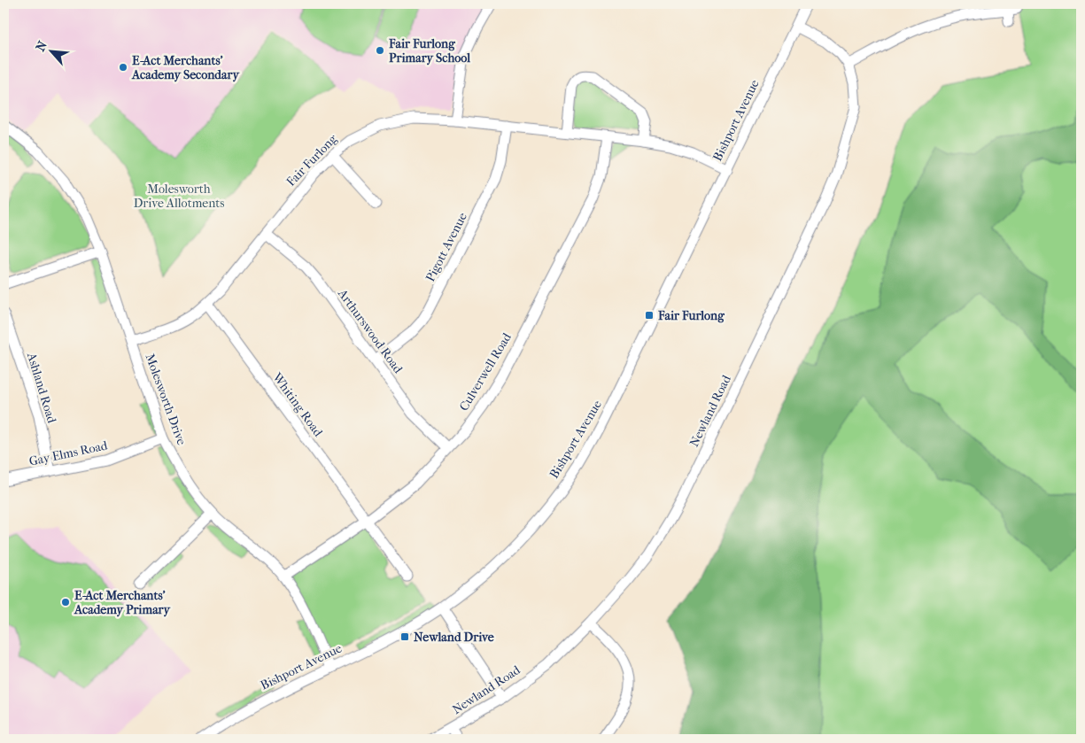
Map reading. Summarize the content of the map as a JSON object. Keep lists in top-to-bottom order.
{
  "streets": {
    "street": [
      "Bishport Avenue",
      "Fair Furlong",
      "Pigott Avenue",
      "Arthurswood Road",
      "Culverwell Road",
      "Ashland Road",
      "Molesworth Drive",
      "Whiting Road",
      "Newland Road",
      "Gay Elms Road"
    ]
  },
  "crossings": [
    ["Bishport Avenue", "Fair Furlong"],
    ["Bishport Avenue", "Molesworth Drive"],
    ["Bishport Avenue", "Newland Road"],
    ["Fair Furlong", "Pigott Avenue"],
    ["Fair Furlong", "Arthurswood Road"],
    ["Fair Furlong", "Culverwell Road"],
    ["Fair Furlong", "Molesworth Drive"],
    ["Fair Furlong", "Whiting Road"],
    ["Pigott Avenue", "Arthurswood Road"],
    ["Arthurswood Road", "Culverwell Road"],
    ["Culverwell Road", "Molesworth Drive"],
    ["Culverwell Road", "Whiting Road"],
    ["Ashland Road", "Gay Elms Road"],
    ["Molesworth Drive", "Gay Elms Road"]
  ],
  "parks": ["Molesworth Drive Allotments"],
  "places": {
    "other": ["Fair Furlong Primary School", "E-Act Merchants' Academy Secondary", "E-Act Merchants' Academy Primary"],
    "transit": ["Fair Furlong", "Newland Drive"]
  },
  "north": "top left"
}
